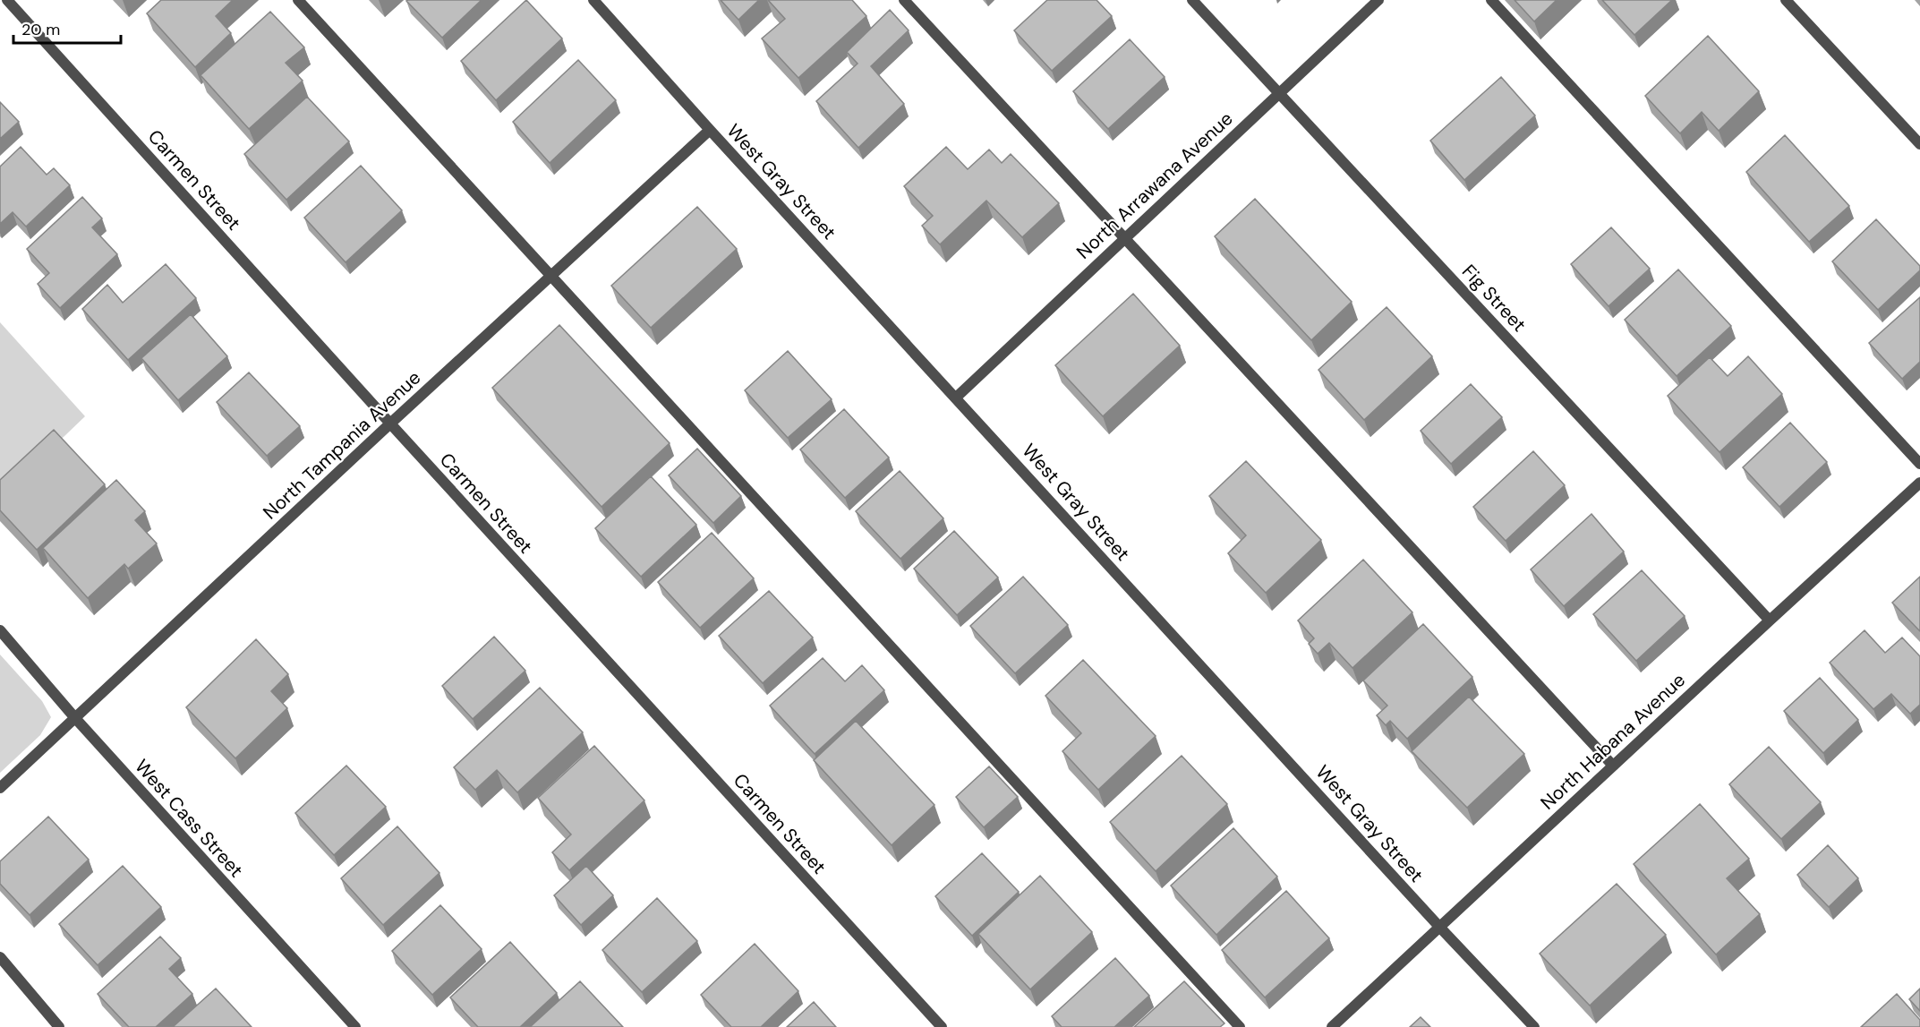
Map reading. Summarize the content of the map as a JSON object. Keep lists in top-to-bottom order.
{
  "streets": {
    "street": [
      "Carmen Street",
      "West Gray Street",
      "North Arrawana Avenue",
      "Fig Street",
      "North Tampania Avenue",
      "North Habana Avenue",
      "West Cass Street"
    ]
  },
  "crossings": [
    ["Carmen Street", "North Tampania Avenue"],
    ["West Gray Street", "North Arrawana Avenue"],
    ["West Gray Street", "North Tampania Avenue"],
    ["West Gray Street", "North Habana Avenue"],
    ["North Arrawana Avenue", "Fig Street"],
    ["Fig Street", "North Habana Avenue"],
    ["North Tampania Avenue", "West Cass Street"]
  ],
  "scale_bar": "20 m"
}
